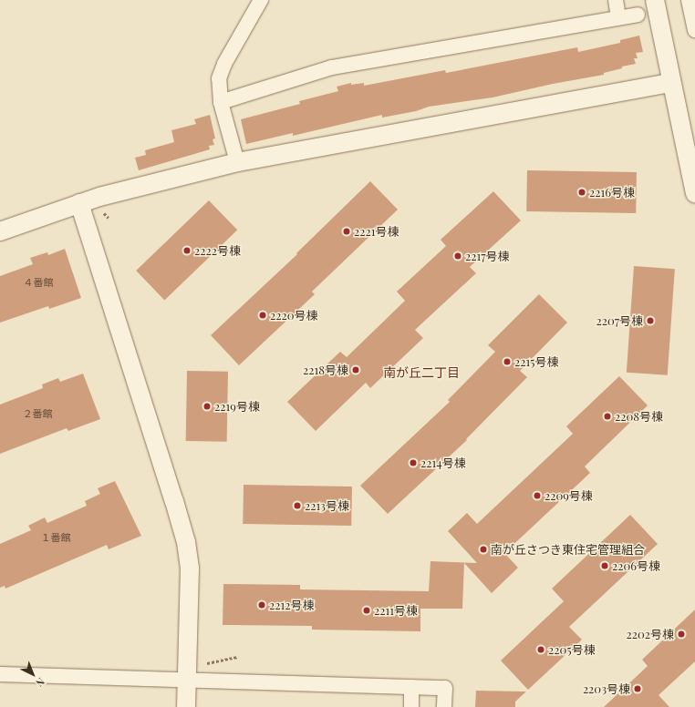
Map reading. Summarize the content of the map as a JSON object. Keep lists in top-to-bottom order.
{
  "districts": ["南が丘二丁目"],
  "places": [
    "2216号棟",
    "2221号棟",
    "2222号棟",
    "2217号棟",
    "2220号棟",
    "2207号棟",
    "2215号棟",
    "2218号棟",
    "2219号棟",
    "2208号棟",
    "2214号棟",
    "2209号棟",
    "2213号棟",
    "南が丘さつき東住宅管理組合",
    "2206号棟",
    "2212号棟",
    "2211号棟",
    "2202号棟",
    "2205号棟",
    "2203号棟"
  ],
  "house_numbers": ["４番館", "２番館", "１番館"],
  "north": "bottom right"
}
